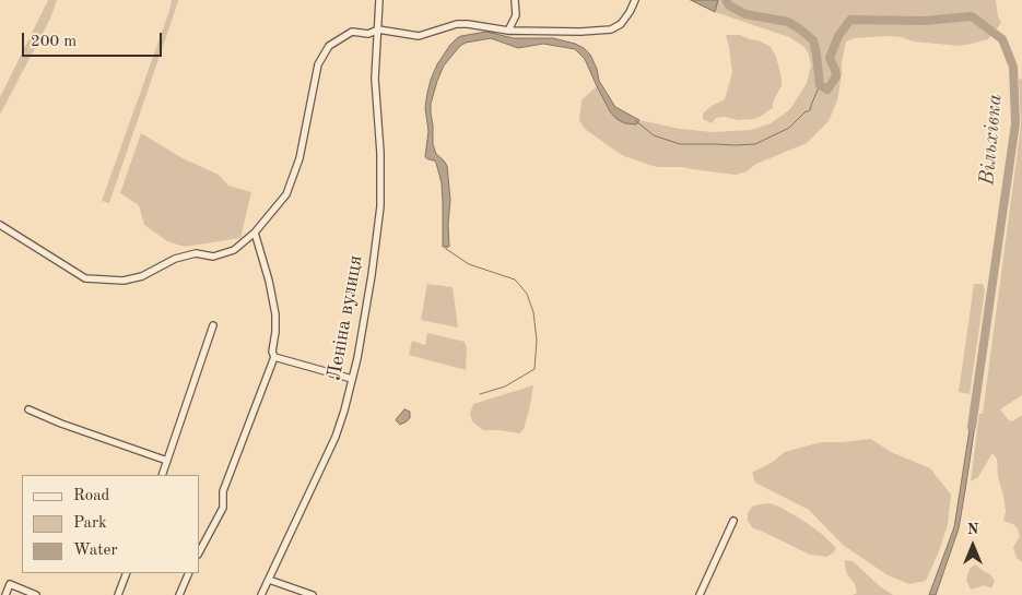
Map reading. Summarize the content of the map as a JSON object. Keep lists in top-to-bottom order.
{
  "streets": {
    "street": ["Леніна вулиця"]
  },
  "water": ["Вільхівка"],
  "legend": ["Road", "Park", "Water"],
  "scale_bar": "200 m",
  "north": "top"
}
